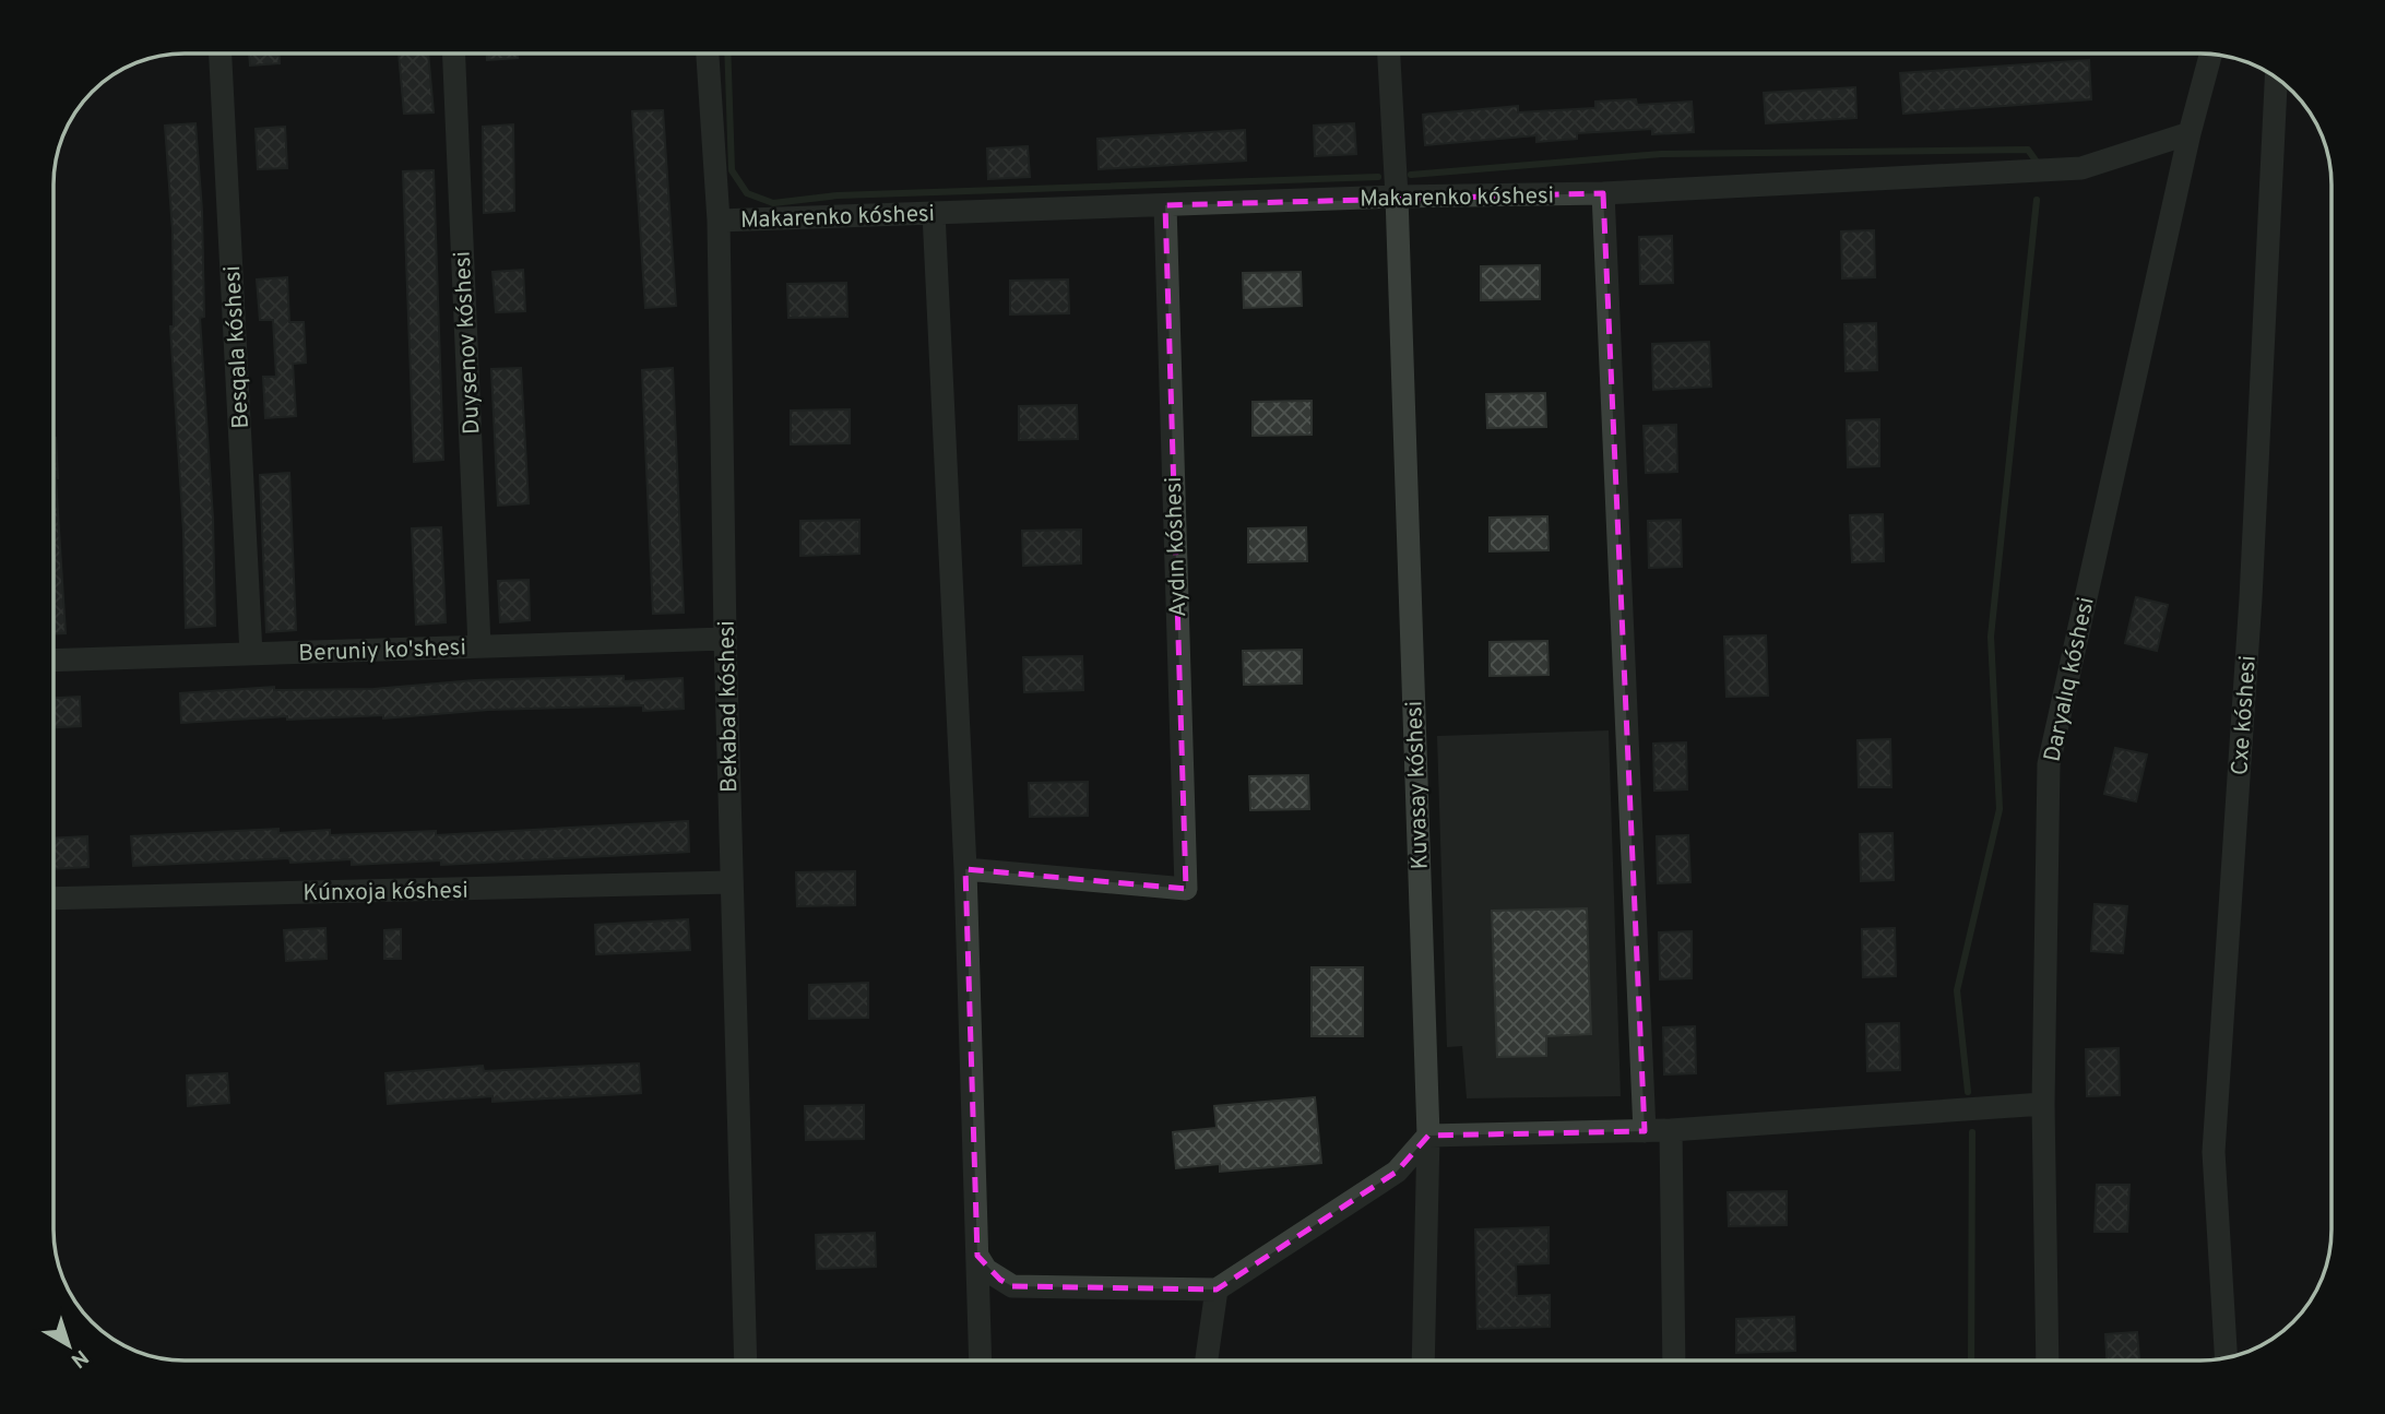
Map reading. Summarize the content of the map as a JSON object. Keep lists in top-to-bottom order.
{
  "streets": {
    "street": [
      "Makarenko kóshesi",
      "Duysenov kóshesi",
      "Besqala kóshesi",
      "Aydın kóshesi",
      "Beruniy ko'shesi",
      "Daryalıq kóshesi",
      "Bekabad kóshesi",
      "Cxe kóshesi",
      "Kuvasay kóshesi",
      "Kúnxoja kóshesi"
    ]
  },
  "crossings": [
    ["Makarenko kóshesi", "Aydın kóshesi"],
    ["Makarenko kóshesi", "Daryalıq kóshesi"],
    ["Makarenko kóshesi", "Bekabad kóshesi"],
    ["Makarenko kóshesi", "Kuvasay kóshesi"],
    ["Duysenov kóshesi", "Beruniy ko'shesi"],
    ["Besqala kóshesi", "Beruniy ko'shesi"],
    ["Beruniy ko'shesi", "Bekabad kóshesi"],
    ["Bekabad kóshesi", "Kúnxoja kóshesi"]
  ],
  "north": "bottom right"
}
